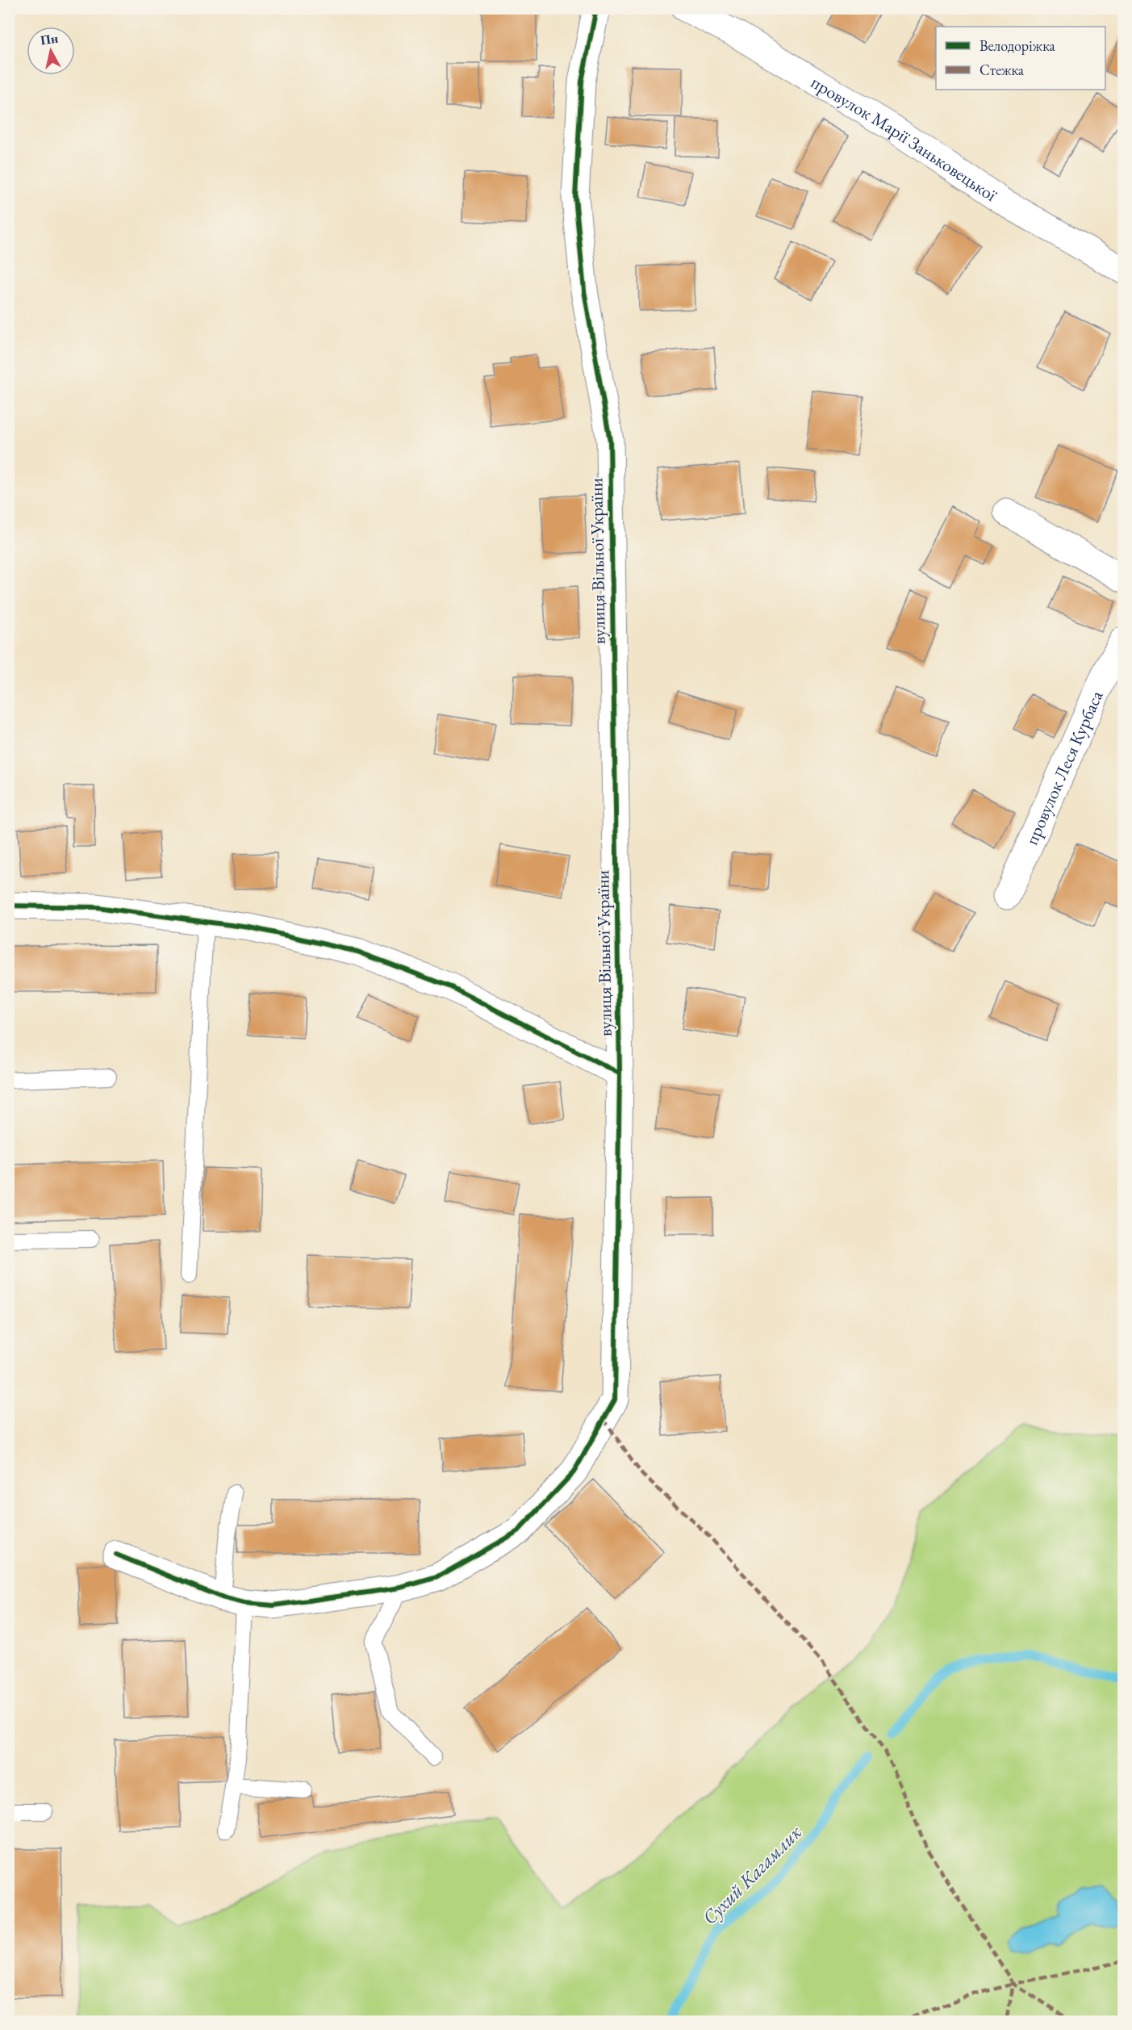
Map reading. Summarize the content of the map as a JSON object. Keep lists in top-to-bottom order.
{
  "streets": {
    "street": ["провулок Марії Заньковецької", "вулиця Вільної України", "провулок Леся Курбаса"]
  },
  "water": ["Сухий Кагамлик"],
  "legend": ["Велодоріжка", "Стежка"],
  "north": "top"
}
